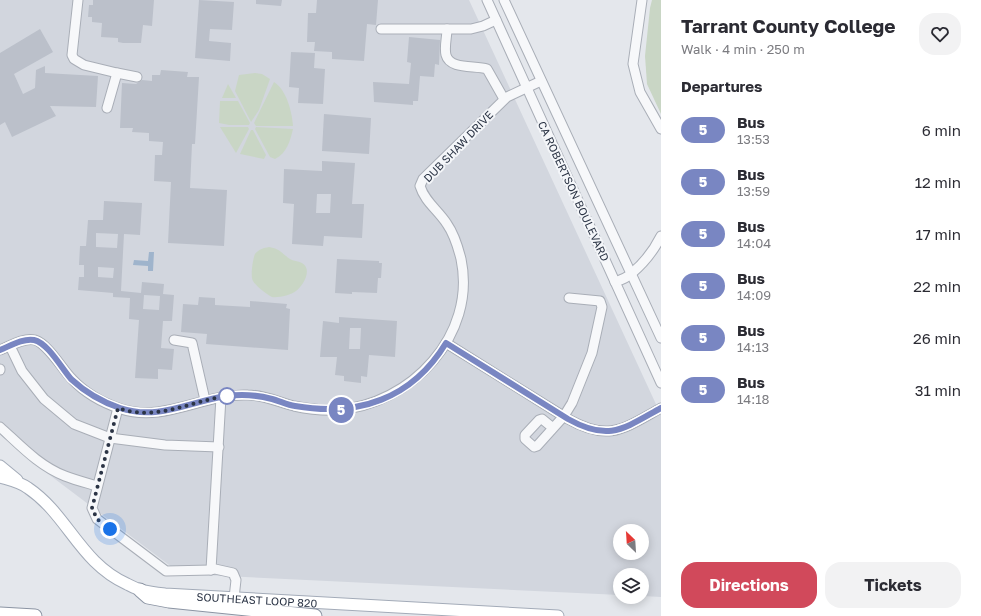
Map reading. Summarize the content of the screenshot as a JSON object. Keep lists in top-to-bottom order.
{
  "streets": {
    "main road": ["SOUTHEAST LOOP 820"],
    "street": ["DUB SHAW DRIVE", "CA ROBERTSON BOULEVARD"]
  },
  "crossings": [
    ["DUB SHAW DRIVE", "CA ROBERTSON BOULEVARD"]
  ],
  "lines": ["bus line 5"],
  "north": "top left",
  "page": {
    "on_map": "5",
    "heading": [
      ["Tarrant County College", "Walk · 4 min · 250 m"],
      "Departures"
    ],
    "list": [
      {
        "mark": "5",
        "name": "Bus",
        "note": "13:53",
        "value": "6 min"
      },
      {
        "mark": "5",
        "name": "Bus",
        "note": "13:59",
        "value": "12 min"
      },
      {
        "mark": "5",
        "name": "Bus",
        "note": "14:04",
        "value": "17 min"
      },
      {
        "mark": "5",
        "name": "Bus",
        "note": "14:09",
        "value": "22 min"
      },
      {
        "mark": "5",
        "name": "Bus",
        "note": "14:13",
        "value": "26 min"
      },
      {
        "mark": "5",
        "name": "Bus",
        "note": "14:18",
        "value": "31 min"
      }
    ],
    "buttons": ["Directions", "Tickets"]
  }
}
